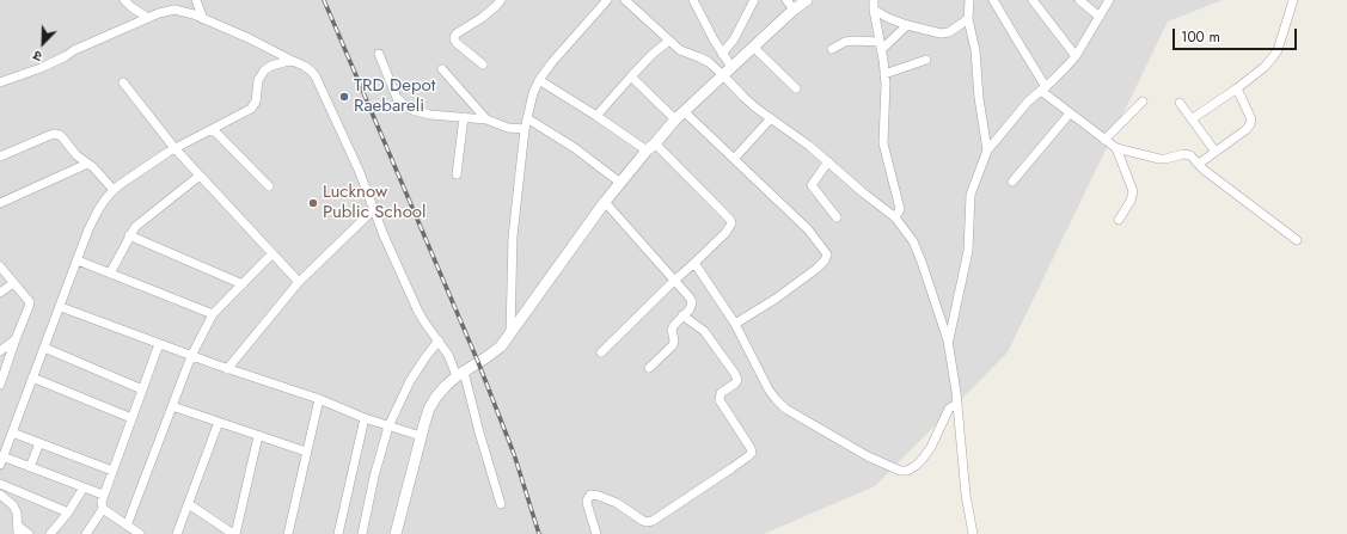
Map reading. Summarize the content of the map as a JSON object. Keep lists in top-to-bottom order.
{
  "places": ["TRD Depot Raebareli", "Lucknow Public School"],
  "scale_bar": "100 m",
  "north": "bottom left"
}
